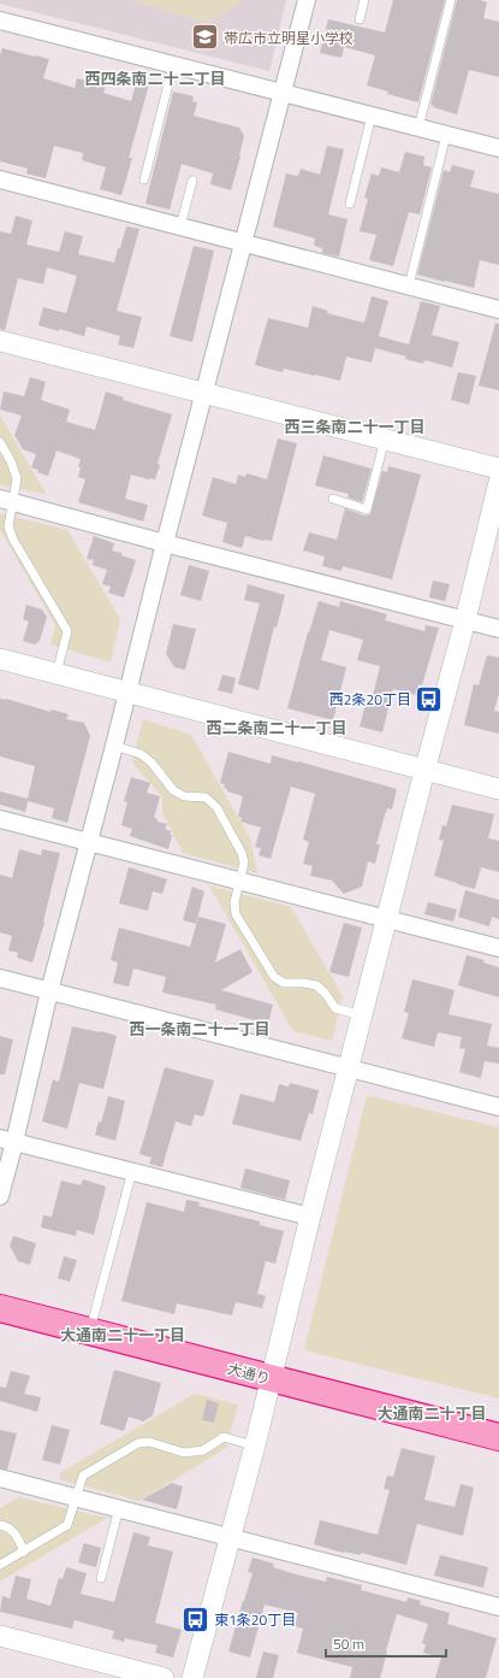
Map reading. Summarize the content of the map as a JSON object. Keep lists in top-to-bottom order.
{
  "streets": {
    "highway": ["大通り"]
  },
  "districts": [
    "西四条南二十二丁目",
    "西三条南二十一丁目",
    "西二条南二十一丁目",
    "西一条南二十一丁目",
    "大通南二十一丁目",
    "大通南二十丁目"
  ],
  "places": {
    "school or university": ["帯広市立明星小学校"],
    "bus stop": ["西2条20丁目", "東1条20丁目"]
  },
  "scale_bar": "50 m"
}
